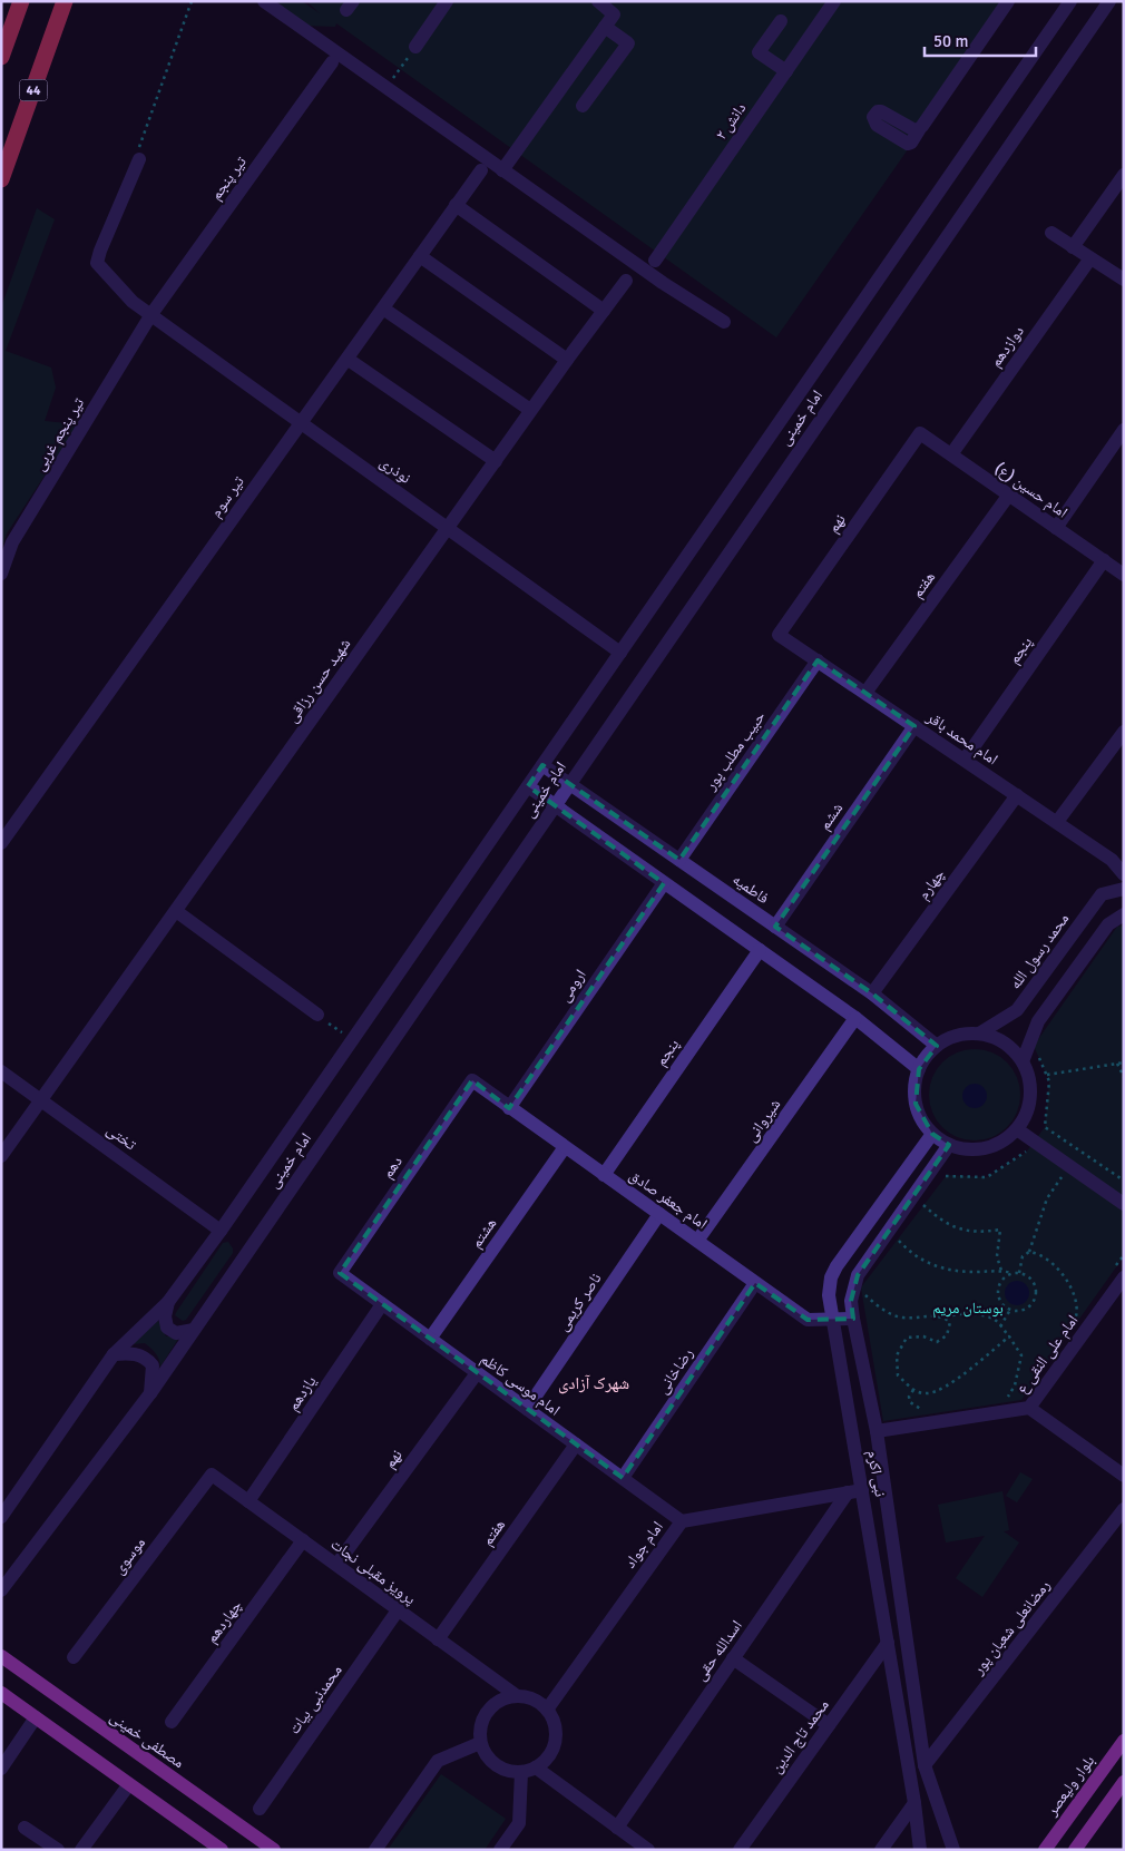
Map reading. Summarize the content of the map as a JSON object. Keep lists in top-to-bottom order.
{
  "streets": {
    "highway": ["44"],
    "main road": ["مصطفی خمینی", "بلوار ولیعصر"],
    "street": [
      "دانش ۲",
      "تیر پنجم",
      "دوازدهم",
      "امام خمینی",
      "تیر پنجم غربی",
      "نوذری",
      "امام حسین (ع)",
      "تیر سوم",
      "نهم",
      "هفتم",
      "پنجم",
      "شهید حسن رزاقی",
      "امام محمد باقر",
      "حبیب مطلب پور",
      "ششم",
      "چهارم",
      "فاطمیه",
      "محمد رسول الله",
      "ارومی",
      "شیروانی",
      "تختی",
      "دهم",
      "امام جعفر صادق",
      "هشتم",
      "ناصر کریمی",
      "امام علی النقی ع",
      "رضاخانی",
      "امام موسی کاظم",
      "یازدهم",
      "نبی اکرم",
      "امام جواد",
      "موسوی",
      "پرویز مقبلی نجات",
      "چهاردهم",
      "رمضانعلی شعبان پور",
      "اسدالله حقی",
      "محمدنبی بیات",
      "محمد تاج الدین"
    ]
  },
  "crossings": [
    ["تیر پنجم", "تیر پنجم غربی"],
    ["تیر پنجم", "نوذری"],
    ["دوازدهم", "امام حسین (ع)"],
    ["امام خمینی", "نوذری"],
    ["امام خمینی", "فاطمیه"],
    ["امام خمینی", "تختی"],
    ["تیر پنجم غربی", "نوذری"],
    ["نوذری", "تیر سوم"],
    ["نوذری", "شهید حسن رزاقی"],
    ["امام حسین (ع)", "نهم"],
    ["امام حسین (ع)", "هفتم"],
    ["امام حسین (ع)", "پنجم"],
    ["نهم", "امام محمد باقر"],
    ["نهم", "امام موسی کاظم"],
    ["نهم", "پرویز مقبلی نجات"],
    ["هفتم", "امام محمد باقر"],
    ["هفتم", "امام موسی کاظم"],
    ["هفتم", "پرویز مقبلی نجات"],
    ["پنجم", "امام محمد باقر"],
    ["پنجم", "امام جعفر صادق"],
    ["شهید حسن رزاقی", "تختی"],
    ["امام محمد باقر", "حبیب مطلب پور"],
    ["امام محمد باقر", "ششم"],
    ["امام محمد باقر", "چهارم"],
    ["حبیب مطلب پور", "فاطمیه"],
    ["ششم", "فاطمیه"],
    ["چهارم", "فاطمیه"],
    ["فاطمیه", "محمد رسول الله"],
    ["فاطمیه", "نبی اکرم"],
    ["محمد رسول الله", "نبی اکرم"],
    ["ارومی", "امام جعفر صادق"],
    ["شیروانی", "امام جعفر صادق"],
    ["دهم", "امام جعفر صادق"],
    ["دهم", "امام موسی کاظم"],
    ["امام جعفر صادق", "هشتم"],
    ["امام جعفر صادق", "ناصر کریمی"],
    ["امام جعفر صادق", "رضاخانی"],
    ["امام جعفر صادق", "نبی اکرم"],
    ["هشتم", "امام موسی کاظم"],
    ["ناصر کریمی", "امام موسی کاظم"],
    ["امام علی النقی ع", "نبی اکرم"],
    ["رضاخانی", "امام موسی کاظم"],
    ["امام موسی کاظم", "یازدهم"],
    ["امام موسی کاظم", "امام جواد"],
    ["یازدهم", "پرویز مقبلی نجات"],
    ["نبی اکرم", "امام جواد"],
    ["نبی اکرم", "رمضانعلی شعبان پور"],
    ["نبی اکرم", "اسدالله حقی"],
    ["نبی اکرم", "محمد تاج الدین"],
    ["امام جواد", "پرویز مقبلی نجات"],
    ["امام جواد", "اسدالله حقی"],
    ["موسوی", "پرویز مقبلی نجات"],
    ["پرویز مقبلی نجات", "چهاردهم"],
    ["پرویز مقبلی نجات", "محمدنبی بیات"]
  ],
  "districts": ["شهرک آزادی"],
  "parks": ["بوستان مریم"],
  "scale_bar": "50 m"
}
